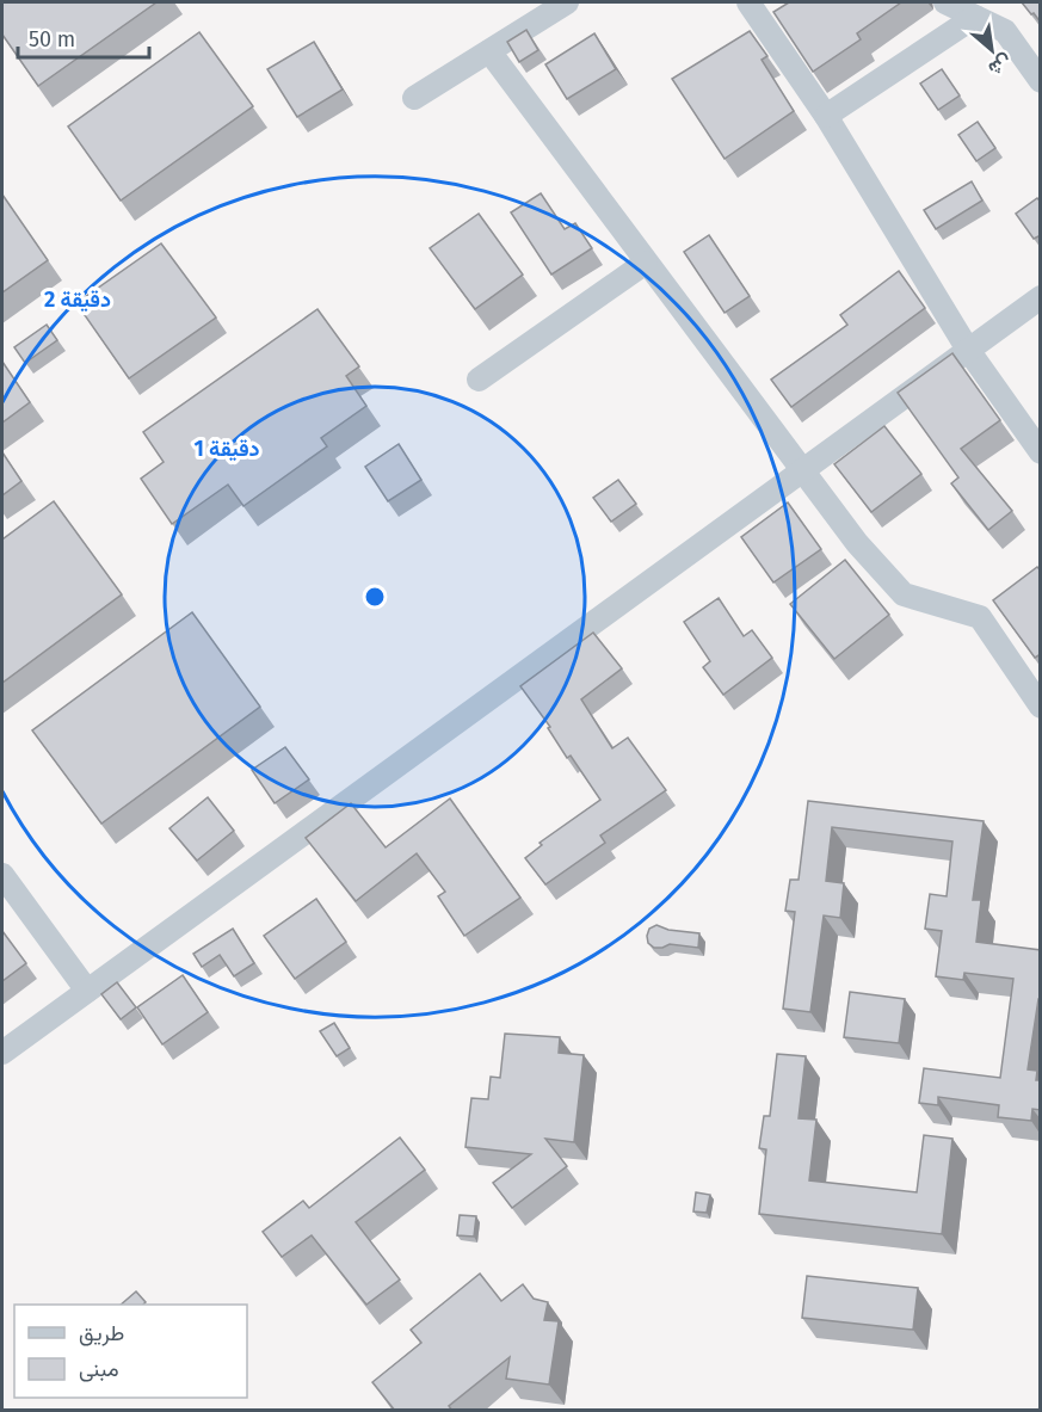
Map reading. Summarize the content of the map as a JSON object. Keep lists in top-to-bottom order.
{
  "legend": ["طريق", "مبنى"],
  "scale_bar": "50 m",
  "north": "bottom right",
  "rings": ["2 دقيقة", "1 دقيقة"]
}
